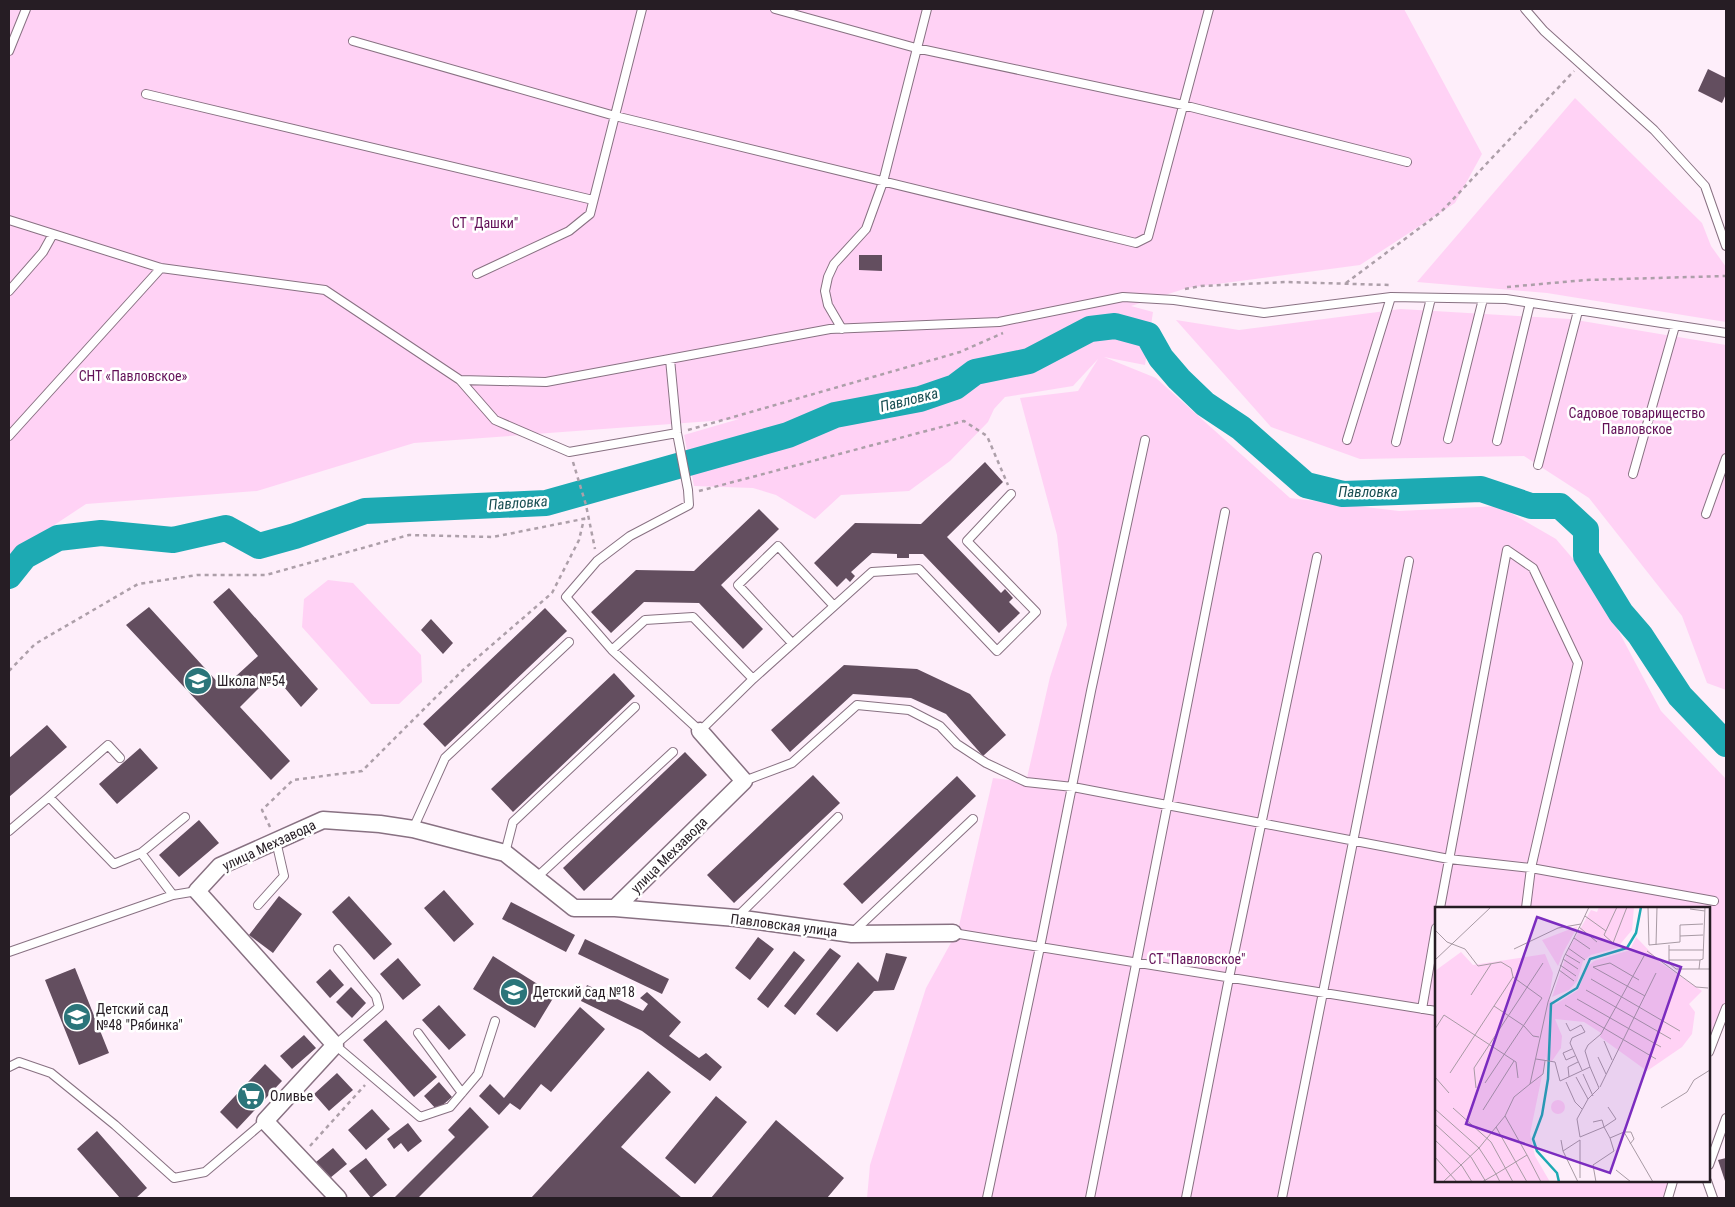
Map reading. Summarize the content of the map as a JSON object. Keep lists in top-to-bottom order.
{
  "streets": {
    "street": ["улица Мехзавода", "Павловская улица"]
  },
  "crossings": [
    ["улица Мехзавода", "Павловская улица"]
  ],
  "water": ["Павловка"],
  "parks": [
    "СТ \"Дашки\"",
    "СНТ «Павловское»",
    "Садовое товарищество Павловское",
    "СТ \"Павловское\""
  ],
  "places": {
    "school or university": ["Школа №54", "Детский сад №18", "Детский сад №48 \"Рябинка\""],
    "supermarket": ["Оливье"]
  }
}
